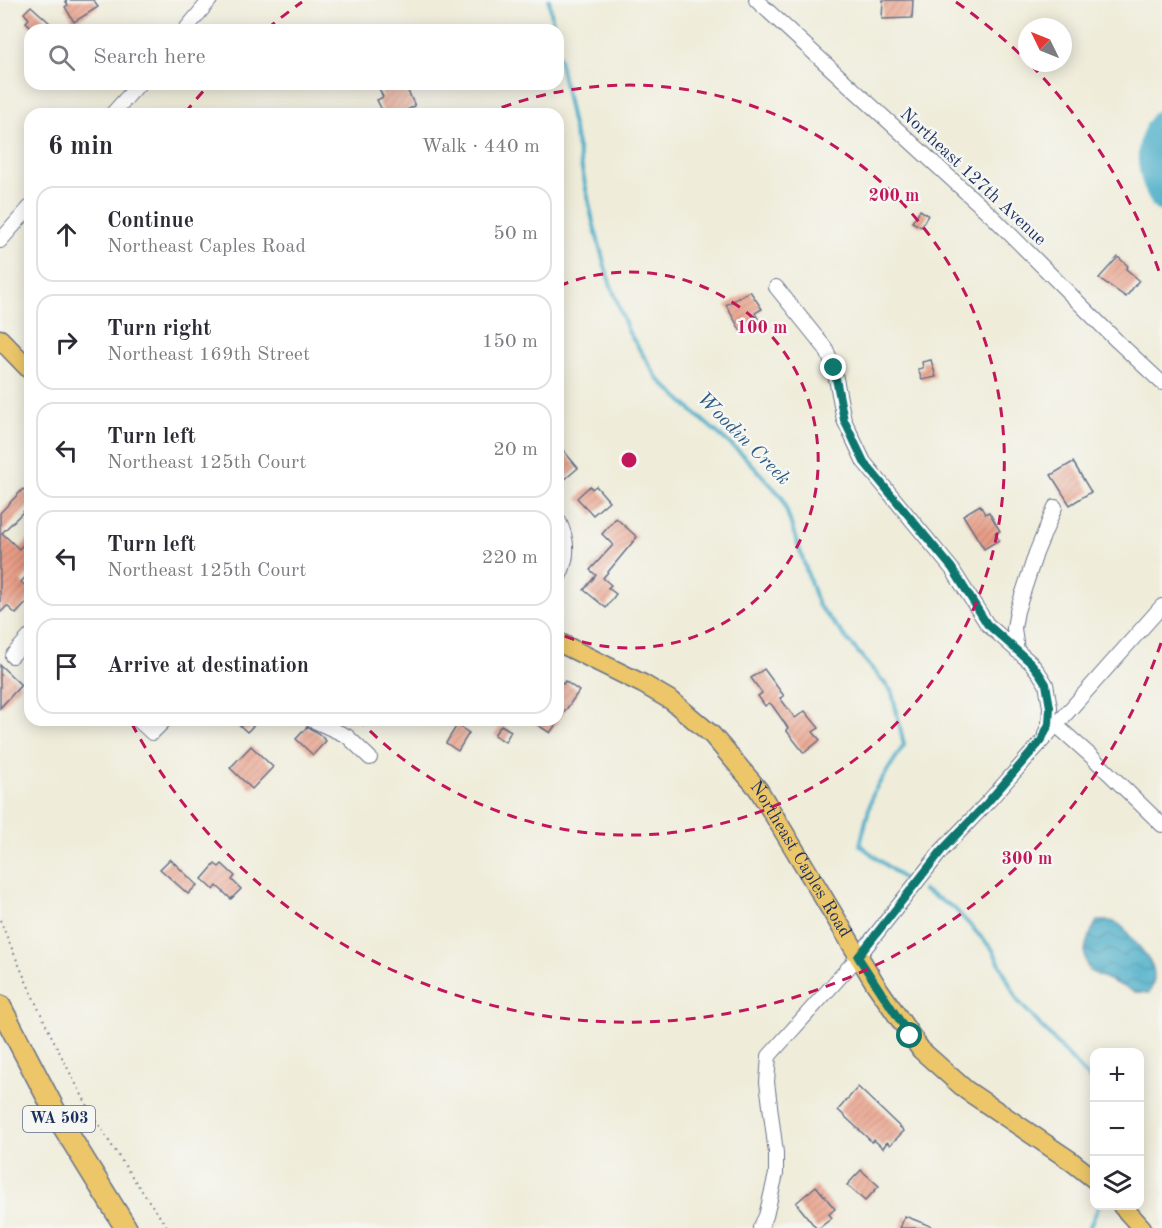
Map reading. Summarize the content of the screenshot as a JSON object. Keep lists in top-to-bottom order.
{
  "streets": {
    "highway": ["WA 503"],
    "main road": ["Northeast Caples Road"],
    "street": ["Northeast 127th Avenue"]
  },
  "water": ["Woodin Creek"],
  "north": "top left",
  "page": {
    "search": "Search here",
    "heading": ["6 min", "Walk · 440 m"],
    "list": [
      ["Continue", "Northeast Caples Road", "50 m"],
      ["Turn right", "Northeast 169th Street", "150 m"],
      ["Turn left", "Northeast 125th Court", "20 m"],
      ["Turn left", "Northeast 125th Court", "220 m"],
      "Arrive at destination"
    ],
    "map_buttons": ["+", "−"]
  },
  "rings": ["200 m", "100 m", "300 m"]
}
